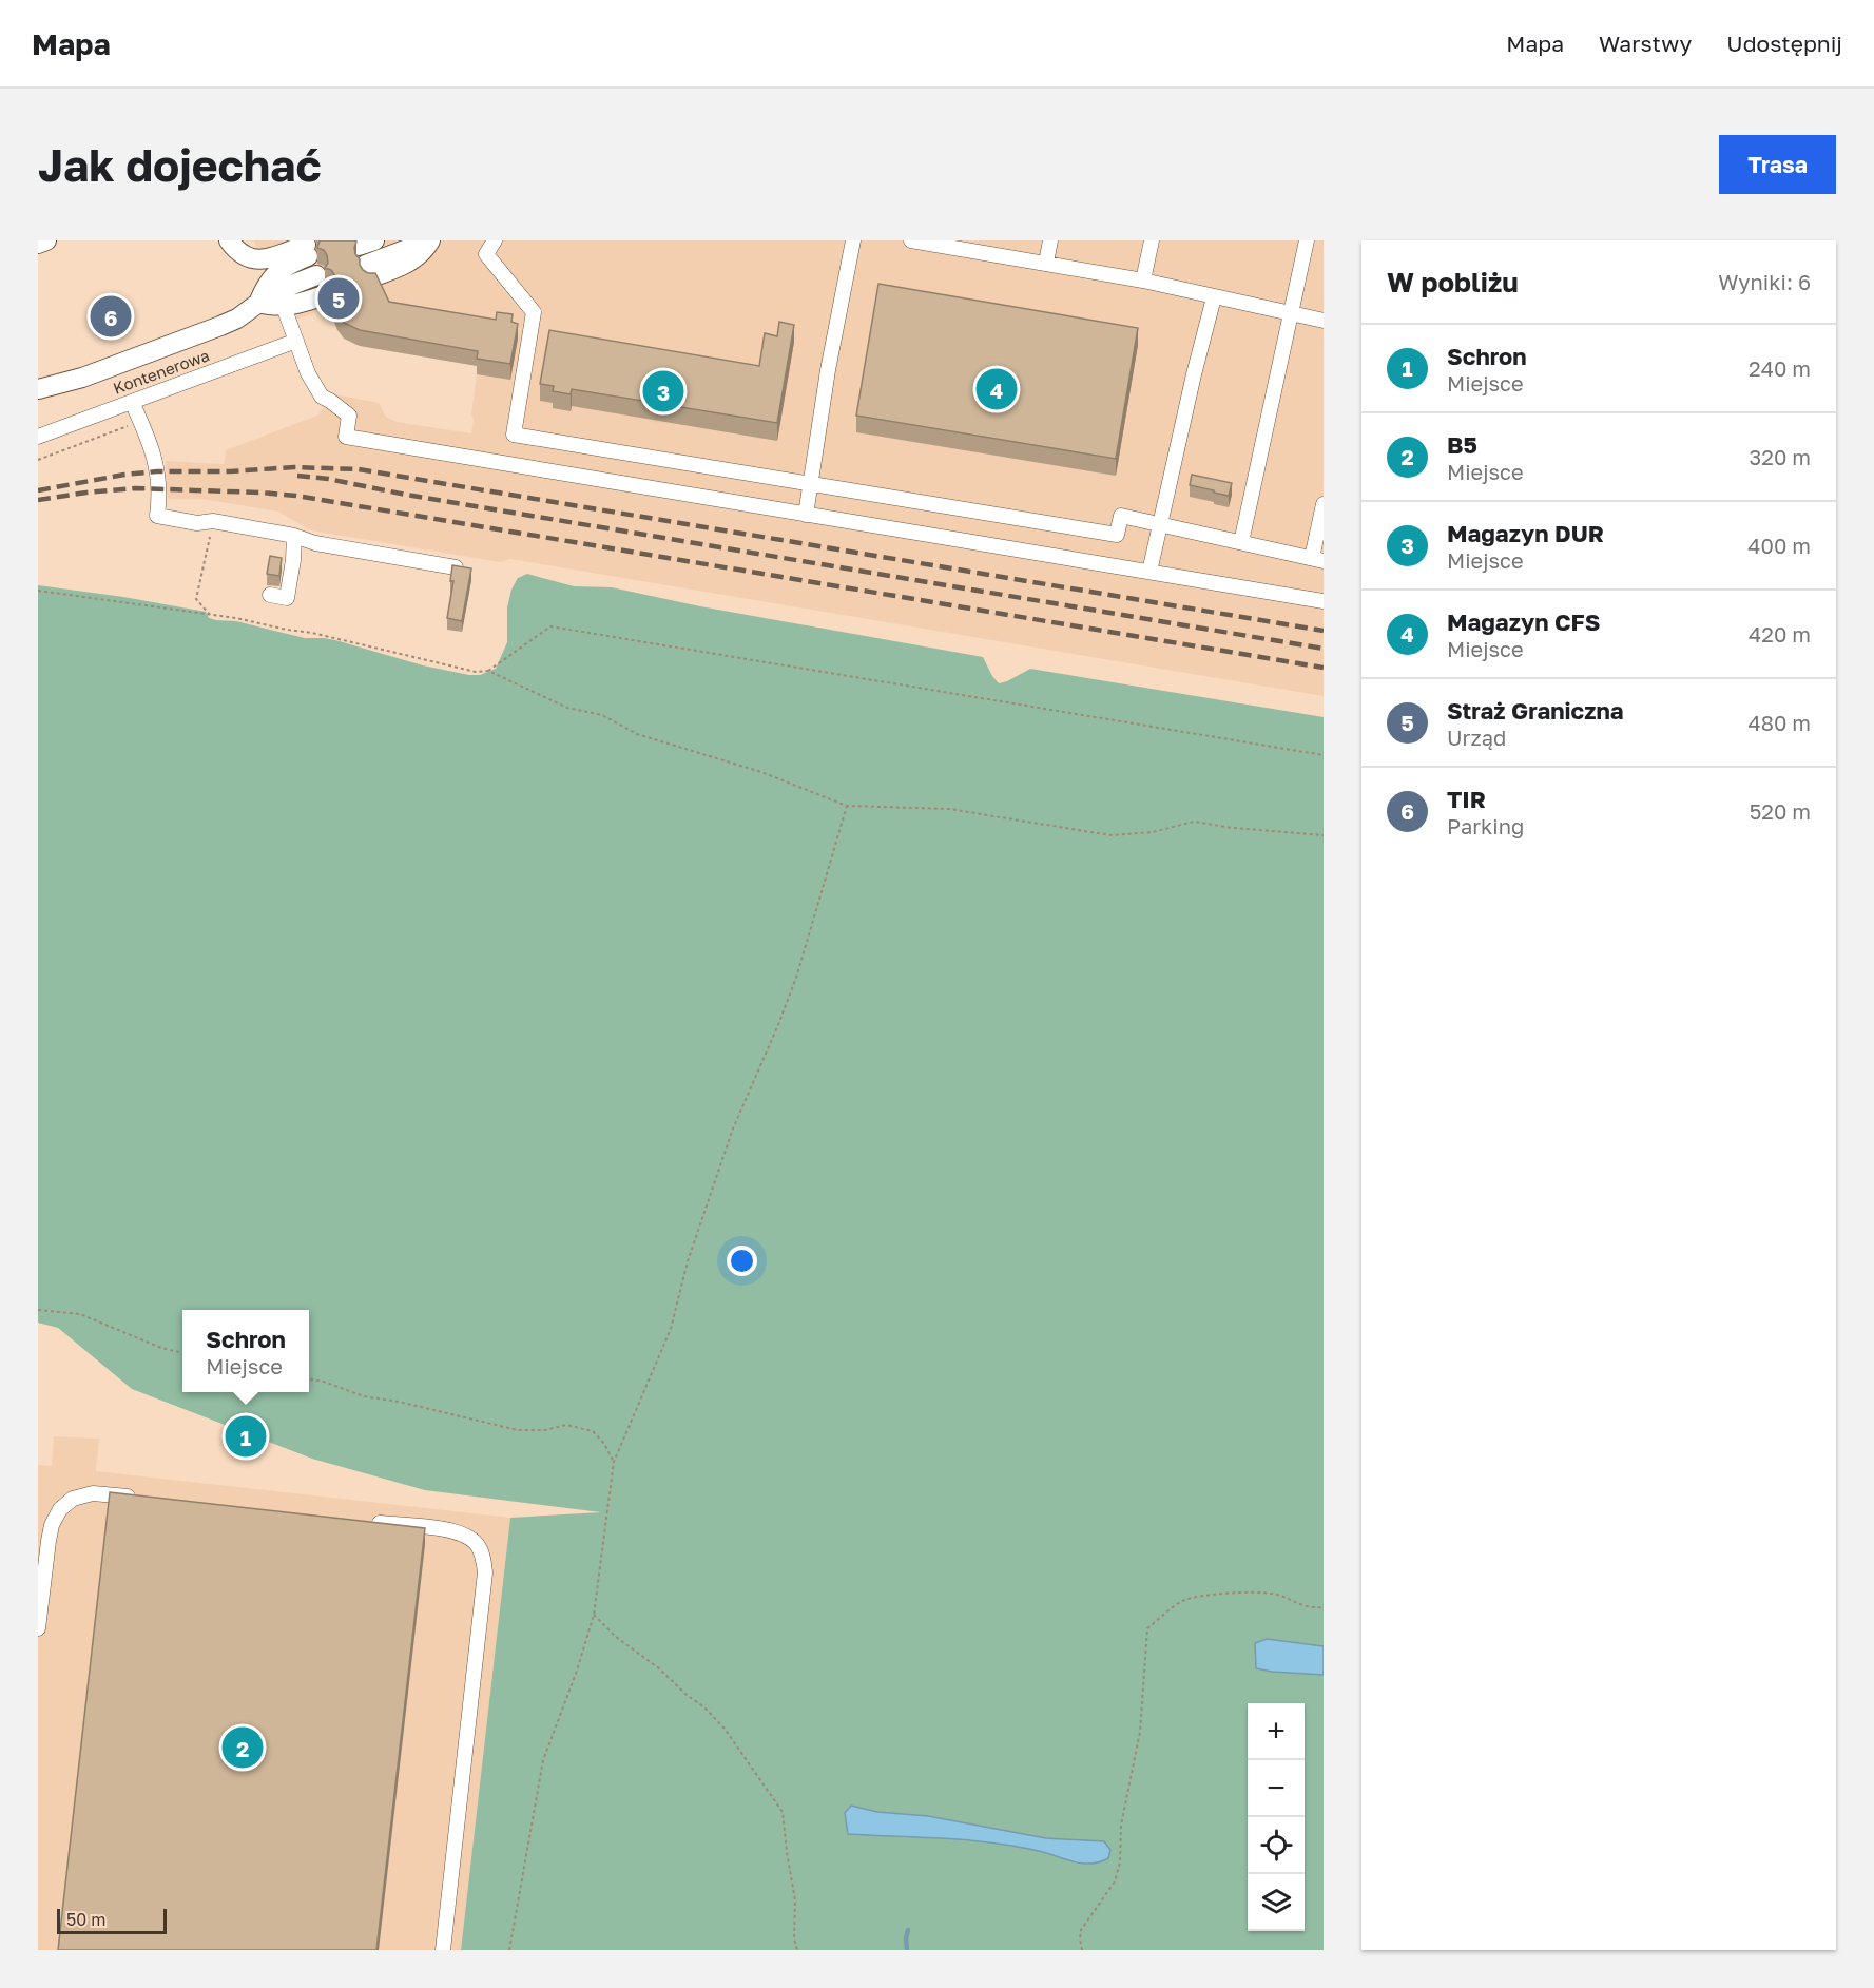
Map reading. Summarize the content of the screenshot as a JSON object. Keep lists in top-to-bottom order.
{
  "streets": {
    "lane": ["Kontenerowa"]
  },
  "scale_bar": "50 m",
  "page": {
    "header": "Mapa",
    "nav": ["Mapa", "Warstwy", "Udostępnij"],
    "buttons": "Trasa",
    "title": "Jak dojechać",
    "heading": ["W pobliżu", "Wyniki: 6"],
    "pins": [
      "5",
      "6",
      "4",
      "3",
      "1",
      "2"
    ],
    "list": [
      {
        "mark": "1",
        "name": "Schron",
        "note": "Miejsce",
        "value": "240 m"
      },
      {
        "mark": "2",
        "name": "B5",
        "note": "Miejsce",
        "value": "320 m"
      },
      {
        "mark": "3",
        "name": "Magazyn DUR",
        "note": "Miejsce",
        "value": "400 m"
      },
      {
        "mark": "4",
        "name": "Magazyn CFS",
        "note": "Miejsce",
        "value": "420 m"
      },
      {
        "mark": "5",
        "name": "Straż Graniczna",
        "note": "Urząd",
        "value": "480 m"
      },
      {
        "mark": "6",
        "name": "TIR",
        "note": "Parking",
        "value": "520 m"
      }
    ],
    "popup": ["Schron", "Miejsce"],
    "map_buttons": ["+", "−"],
    "scale": "50 m"
  }
}
